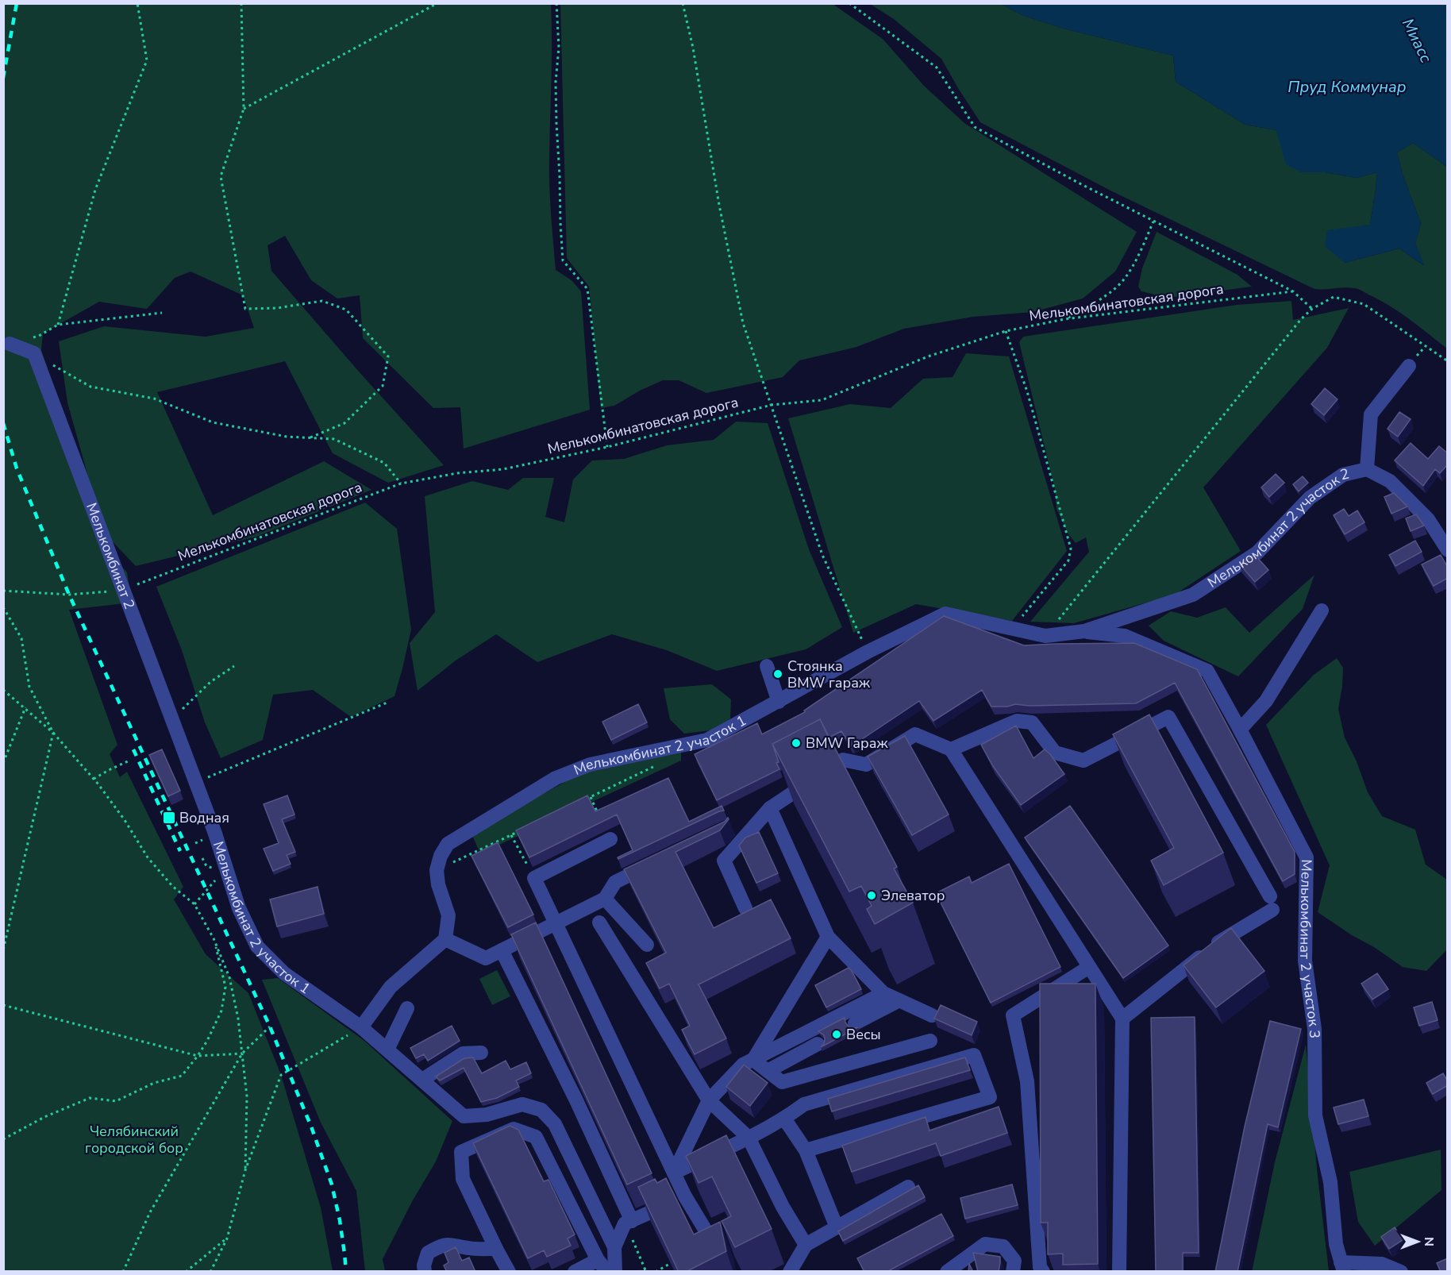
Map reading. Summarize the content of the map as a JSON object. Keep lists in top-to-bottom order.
{
  "streets": {
    "street": [
      "Мелькомбинат 2 участок 2",
      "Мелькомбинат 2",
      "Мелькомбинат 2 участок 1",
      "Мелькомбинат 2 участок 3"
    ],
    "path": ["Мелькомбинатовская дорога"]
  },
  "crossings": [
    ["Мелькомбинатовская дорога", "Мелькомбинат 2"],
    ["Мелькомбинат 2 участок 2", "Мелькомбинат 2 участок 1"],
    ["Мелькомбинат 2 участок 2", "Мелькомбинат 2 участок 3"],
    ["Мелькомбинат 2", "Мелькомбинат 2 участок 1"],
    ["Мелькомбинат 2 участок 1", "Мелькомбинат 2 участок 3"]
  ],
  "water": ["Миасс", "Пруд Коммунар"],
  "parks": ["Челябинский городской бор"],
  "places": {
    "other": [
      "Стоянка BMW гараж",
      "BMW Гараж",
      "Элеватор",
      "Весы"
    ],
    "transit": ["Водная"]
  },
  "north": "right"
}
